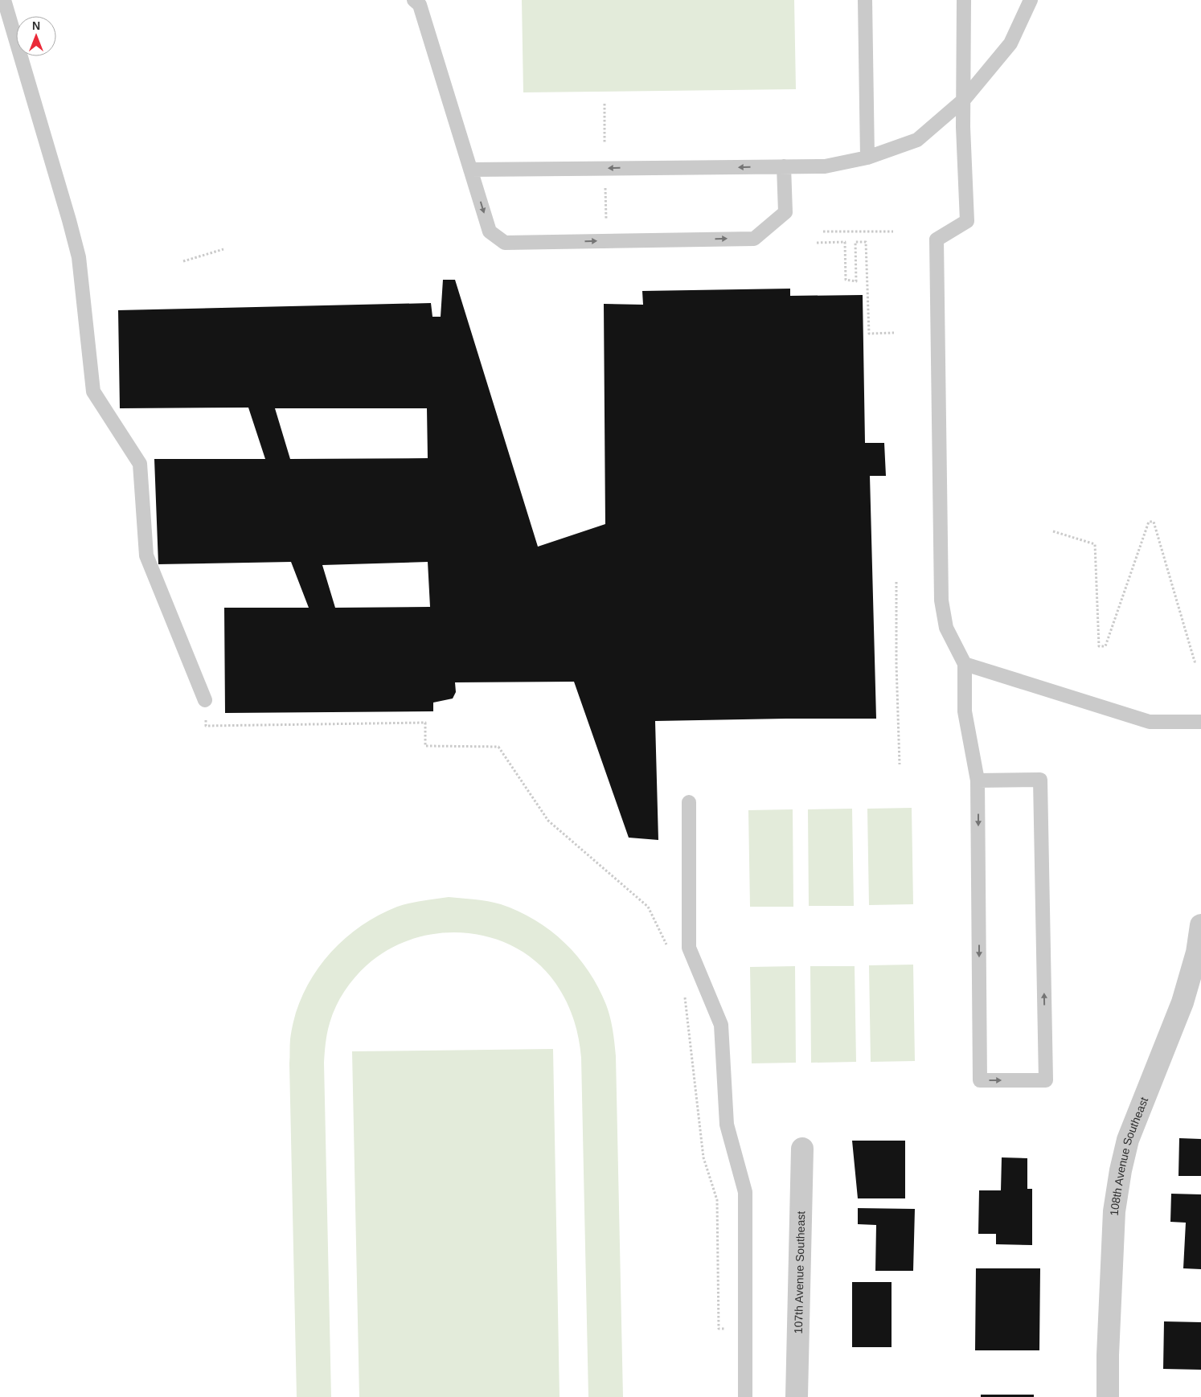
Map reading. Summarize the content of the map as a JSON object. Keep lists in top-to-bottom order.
{
  "streets": {
    "street": ["108th Avenue Southeast", "107th Avenue Southeast"]
  },
  "north": "top"
}
